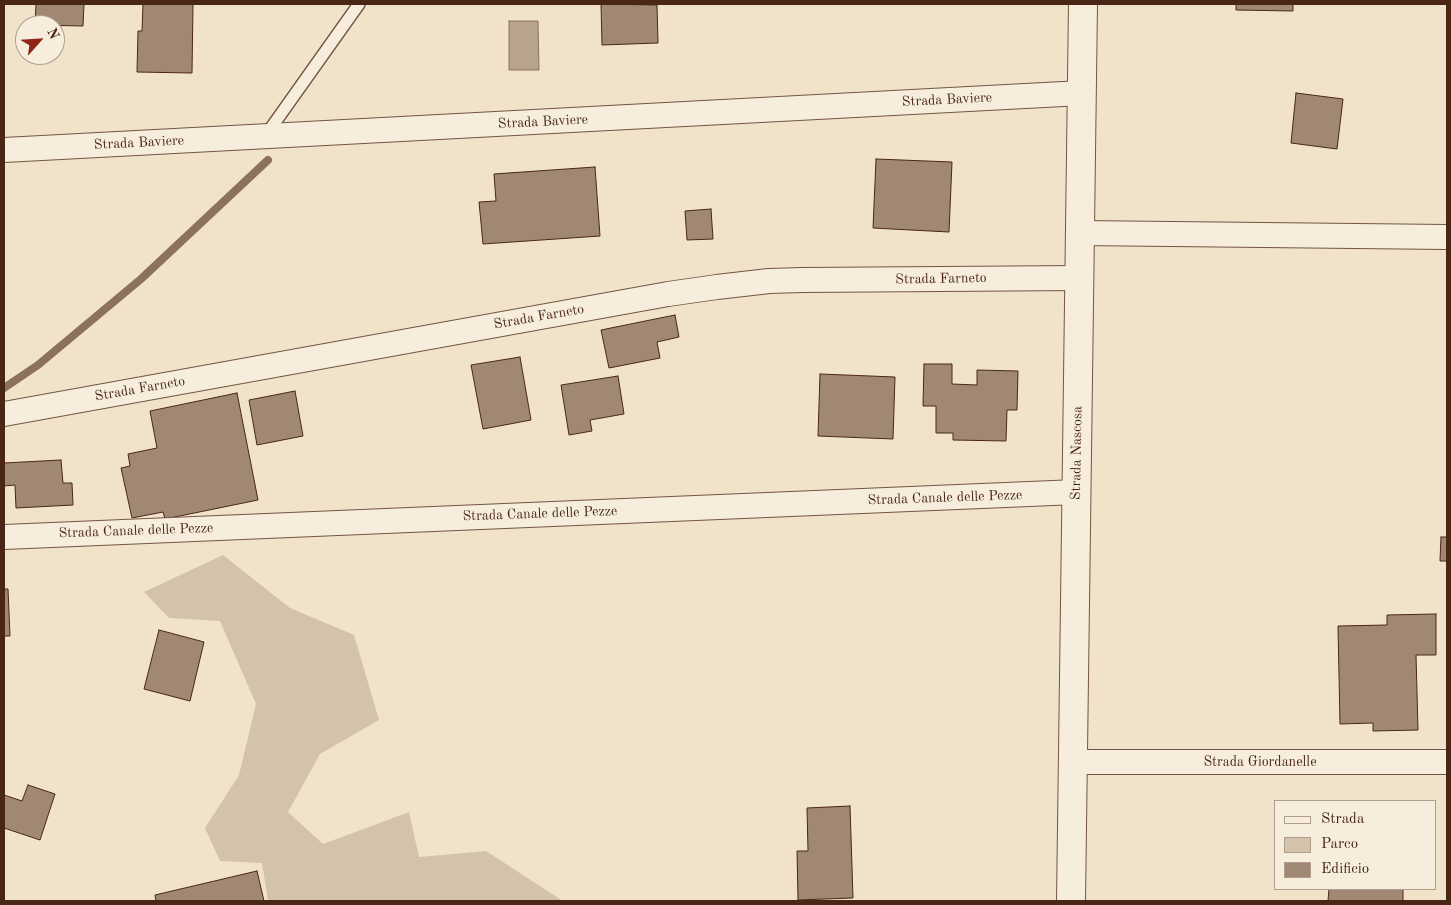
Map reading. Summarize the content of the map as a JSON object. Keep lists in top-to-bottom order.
{
  "streets": {
    "street": [
      "Strada Baviere",
      "Strada Farneto",
      "Strada Nascosa",
      "Strada Canale delle Pezze",
      "Strada Giordanelle"
    ]
  },
  "crossings": [
    ["Strada Baviere", "Strada Nascosa"],
    ["Strada Farneto", "Strada Nascosa"],
    ["Strada Nascosa", "Strada Canale delle Pezze"],
    ["Strada Nascosa", "Strada Giordanelle"]
  ],
  "legend": ["Strada", "Parco", "Edificio"],
  "north": "top right"
}
